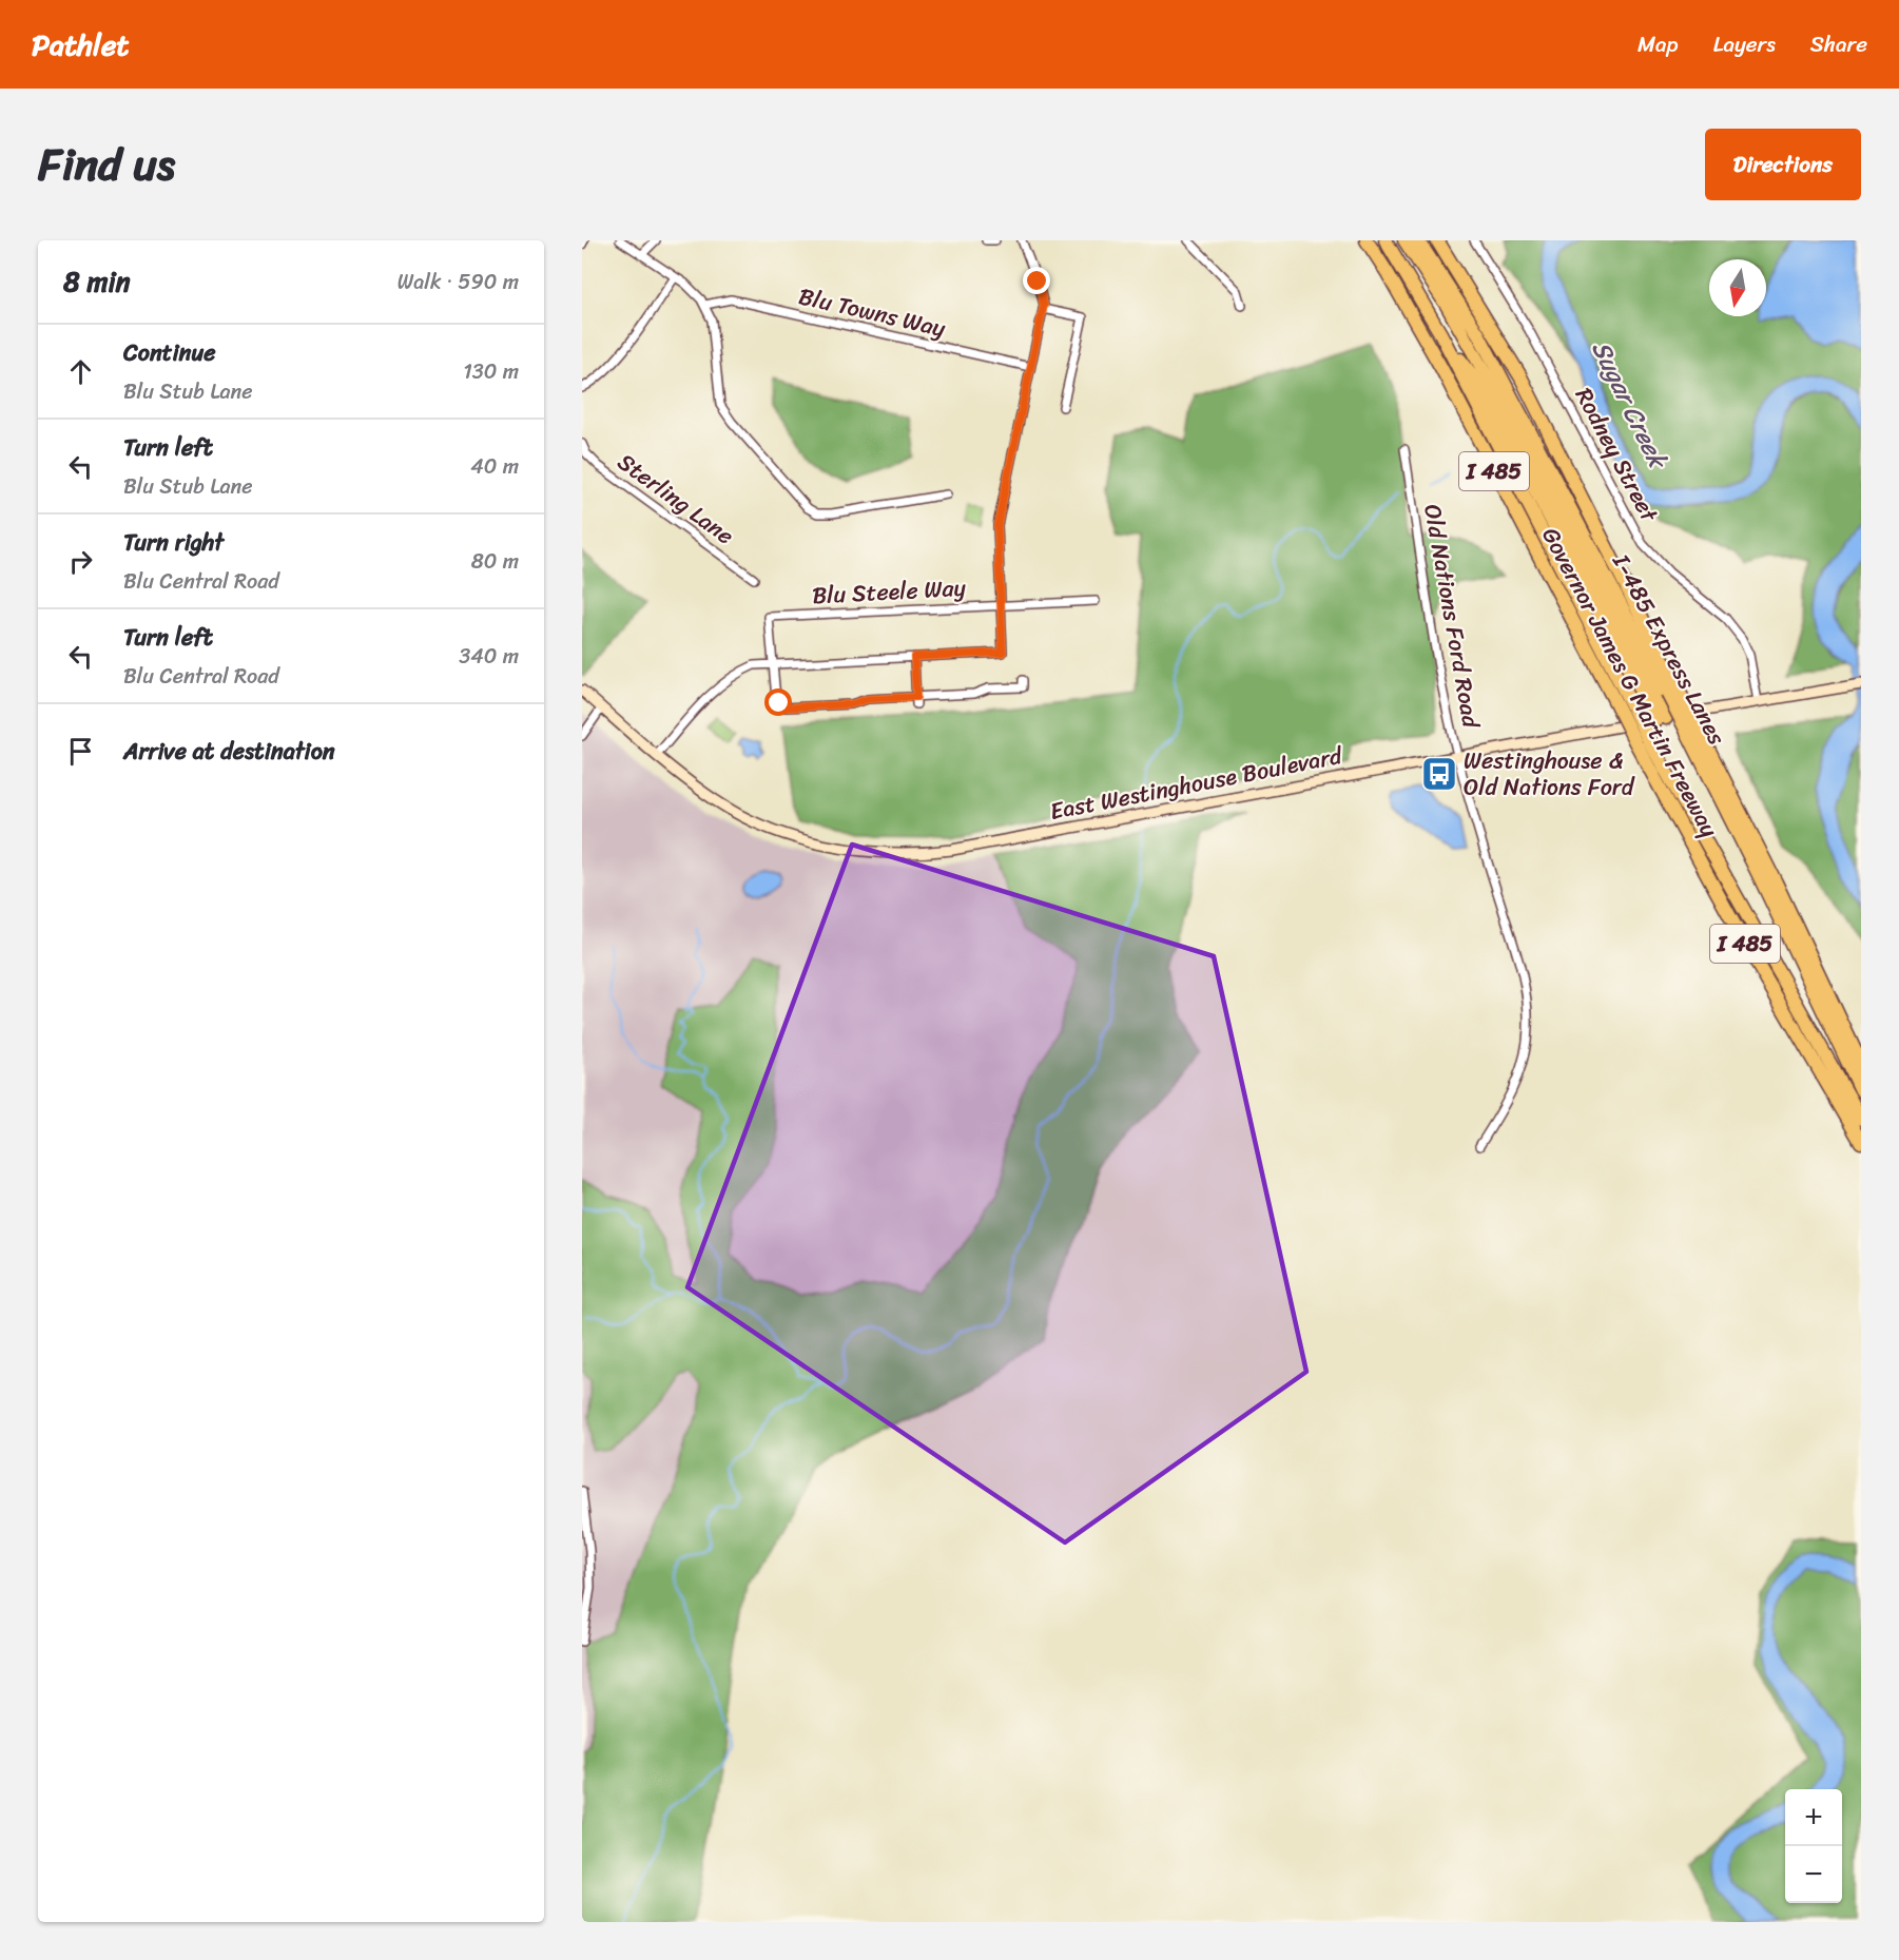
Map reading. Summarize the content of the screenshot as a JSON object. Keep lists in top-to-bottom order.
{
  "streets": {
    "highway": ["I 485", "I-485 Express Lanes", "Governor James G Martin Freeway"],
    "main road": ["East Westinghouse Boulevard"],
    "street": [
      "Blu Towns Way",
      "Rodney Street",
      "Sterling Lane",
      "Blu Steele Way",
      "Old Nations Ford Road"
    ]
  },
  "crossings": [
    ["Rodney Street", "East Westinghouse Boulevard"],
    ["I 485", "Governor James G Martin Freeway"],
    ["Old Nations Ford Road", "East Westinghouse Boulevard"],
    ["I-485 Express Lanes", "Governor James G Martin Freeway"]
  ],
  "water": ["Sugar Creek"],
  "places": {
    "bus stop": ["Westinghouse & Old Nations Ford"]
  },
  "north": "bottom",
  "page": {
    "header": "Pathlet",
    "nav": ["Map", "Layers", "Share"],
    "title": "Find us",
    "buttons": "Directions",
    "heading": ["8 min", "Walk · 590 m"],
    "list": [
      ["Continue", "Blu Stub Lane", "130 m"],
      ["Turn left", "Blu Stub Lane", "40 m"],
      ["Turn right", "Blu Central Road", "80 m"],
      ["Turn left", "Blu Central Road", "340 m"],
      "Arrive at destination"
    ],
    "map_buttons": ["+", "−"]
  }
}
